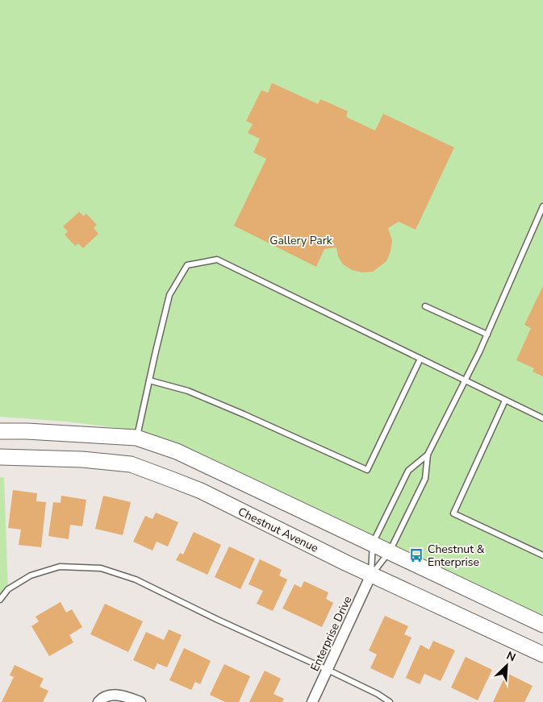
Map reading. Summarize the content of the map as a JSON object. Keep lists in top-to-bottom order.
{
  "streets": {
    "street": ["Chestnut Avenue", "Enterprise Drive"]
  },
  "crossings": [
    ["Chestnut Avenue", "Enterprise Drive"]
  ],
  "parks": ["Gallery Park"],
  "places": {
    "bus stop": ["Chestnut & Enterprise"]
  },
  "north": "top right"
}
